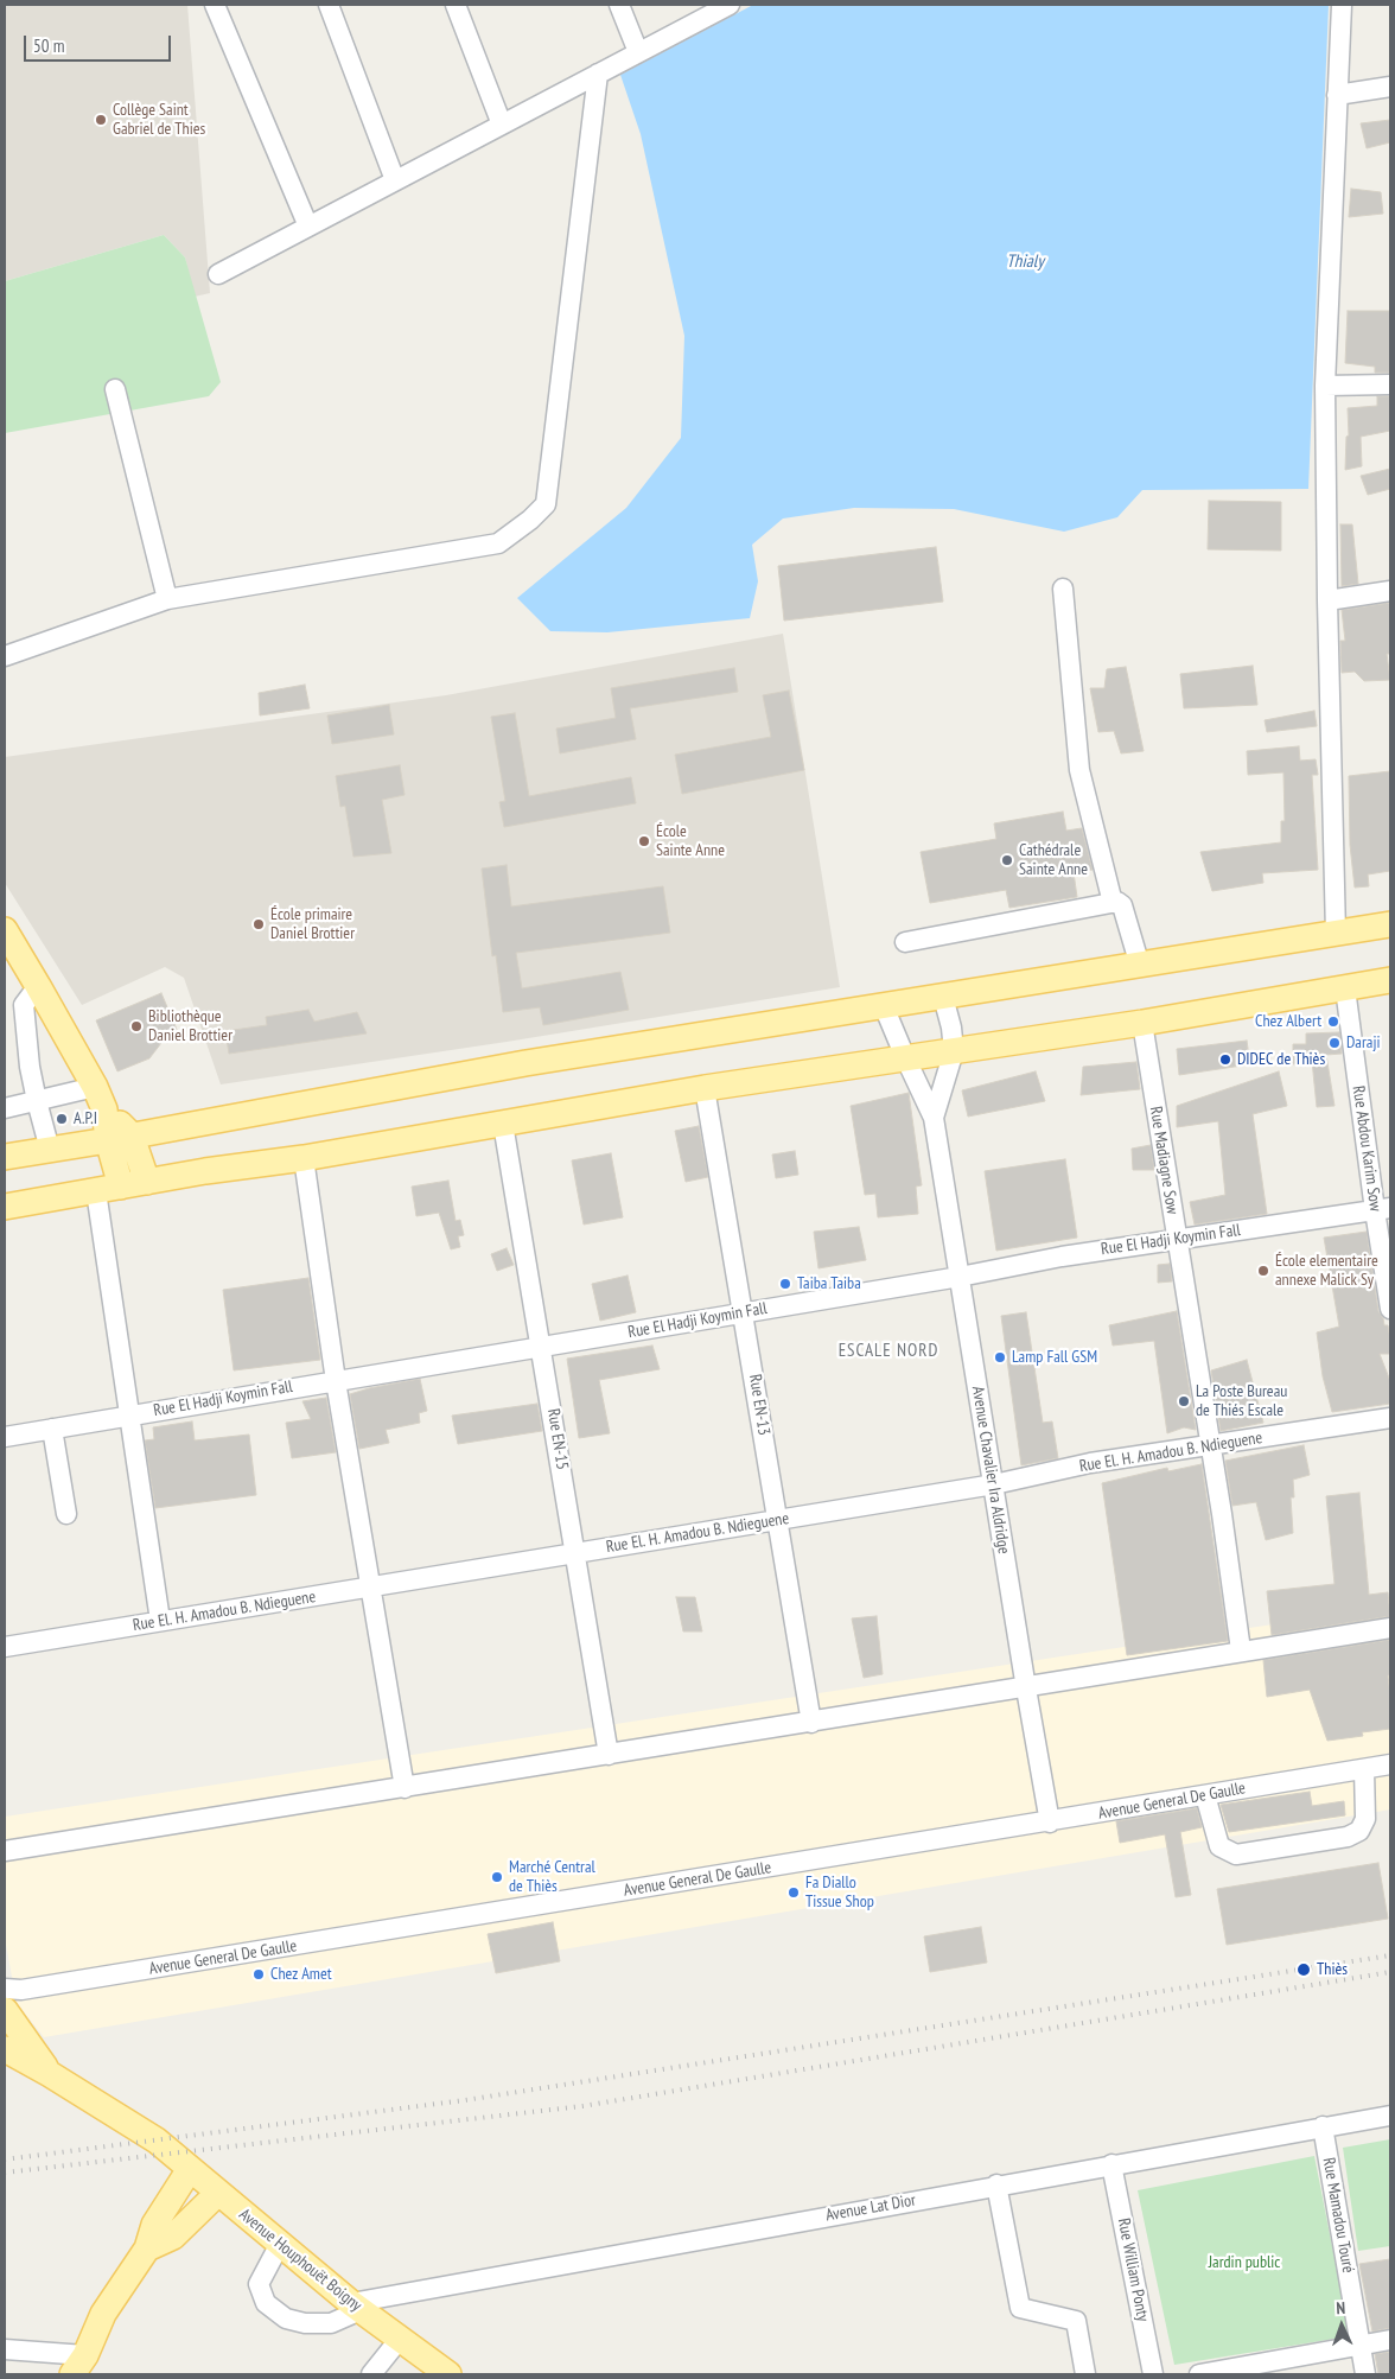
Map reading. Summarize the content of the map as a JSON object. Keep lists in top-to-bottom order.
{
  "streets": {
    "main road": ["Avenue Houphouët Boigny"],
    "street": [
      "Rue Abdou Karim Sow",
      "Rue Madiagne Sow",
      "Rue El Hadji Koymin Fall",
      "Rue EN-13",
      "Rue EN-15",
      "Rue El. H. Amadou B. Ndieguene",
      "Avenue Chavalier Ira Aldridge",
      "Avenue General De Gaulle",
      "Avenue Lat Dior",
      "Rue Mamadou Touré",
      "Rue William Ponty"
    ]
  },
  "crossings": [
    ["Rue Abdou Karim Sow", "Rue El Hadji Koymin Fall"],
    ["Rue Madiagne Sow", "Rue El Hadji Koymin Fall"],
    ["Rue Madiagne Sow", "Rue El. H. Amadou B. Ndieguene"],
    ["Rue El Hadji Koymin Fall", "Rue EN-13"],
    ["Rue El Hadji Koymin Fall", "Rue EN-15"],
    ["Rue El Hadji Koymin Fall", "Avenue Chavalier Ira Aldridge"],
    ["Rue EN-13", "Rue El. H. Amadou B. Ndieguene"],
    ["Rue EN-15", "Rue El. H. Amadou B. Ndieguene"],
    ["Rue El. H. Amadou B. Ndieguene", "Avenue Chavalier Ira Aldridge"],
    ["Avenue Chavalier Ira Aldridge", "Avenue General De Gaulle"],
    ["Avenue Lat Dior", "Rue Mamadou Touré"],
    ["Avenue Lat Dior", "Avenue Houphouët Boigny"],
    ["Avenue Lat Dior", "Rue William Ponty"]
  ],
  "districts": ["ESCALE NORD"],
  "water": ["Thialy"],
  "parks": ["Jardin public"],
  "places": [
    "Collège Saint Gabriel de Thies",
    "École Sainte Anne",
    "Cathédrale Sainte Anne",
    "École primaire Daniel Brottier",
    "Chez Albert",
    "Bibliothèque Daniel Brottier",
    "Daraji",
    "DIDEC de Thiès",
    "A.P.I",
    "École elementaire annexe Malick Sy",
    "Taiba Taiba",
    "Lamp Fall GSM",
    "La Poste Bureau de Thiés Escale",
    "Marché Central de Thiès",
    "Fa Diallo Tissue Shop",
    "Thiès",
    "Chez Amet"
  ],
  "scale_bar": "50 m",
  "north": "top"
}
